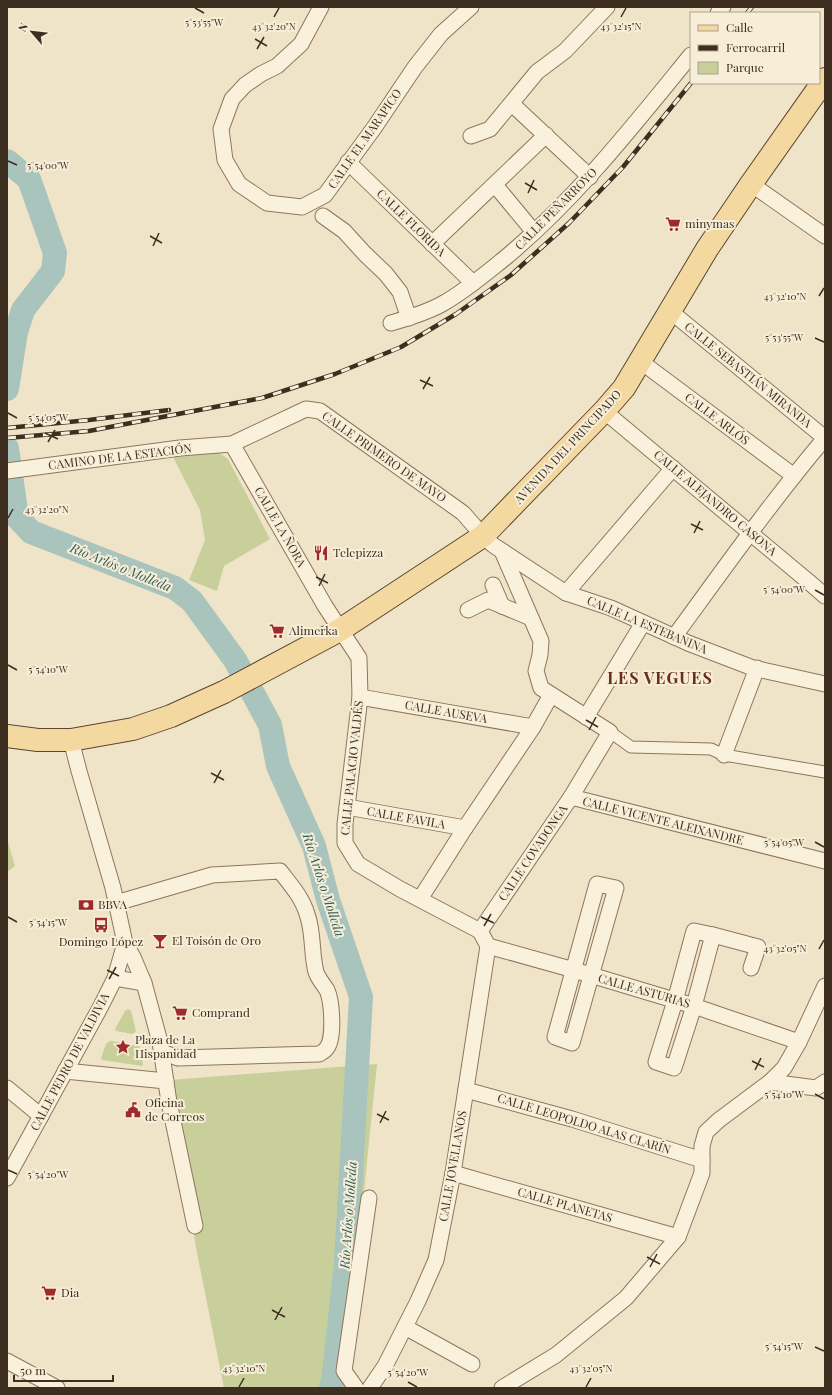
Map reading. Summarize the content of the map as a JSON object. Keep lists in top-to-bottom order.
{
  "streets": {
    "main road": ["AVENIDA DEL PRINCIPADO"],
    "street": [
      "CALLE EL MARAPICO",
      "CALLE PEÑARROYO",
      "CALLE FLORIDA",
      "CALLE SEBASTIÁN MIRANDA",
      "CALLE ARLÓS",
      "CAMINO DE LA ESTACIÓN",
      "CALLE PRIMERO DE MAYO",
      "CALLE ALEJANDRO CASONA",
      "CALLE LA ÑORA",
      "CALLE LA ESTEBANINA",
      "CALLE AUSEVA",
      "CALLE PALACIO VALDÉS",
      "CALLE FAVILA",
      "CALLE VICENTE ALEIXANDRE",
      "CALLE COVADONGA",
      "CALLE ASTURIAS",
      "CALLE PEDRO DE VALDIVIA",
      "CALLE LEOPOLDO ALAS CLARÍN",
      "CALLE JOVELLANOS",
      "CALLE PLANETAS"
    ]
  },
  "crossings": [
    ["CALLE EL MARAPICO", "CALLE FLORIDA"],
    ["CALLE PEÑARROYO", "CALLE FLORIDA"],
    ["CALLE SEBASTIÁN MIRANDA", "AVENIDA DEL PRINCIPADO"],
    ["CALLE ARLÓS", "AVENIDA DEL PRINCIPADO"],
    ["AVENIDA DEL PRINCIPADO", "CALLE PRIMERO DE MAYO"],
    ["AVENIDA DEL PRINCIPADO", "CALLE ALEJANDRO CASONA"],
    ["AVENIDA DEL PRINCIPADO", "CALLE LA ÑORA"],
    ["AVENIDA DEL PRINCIPADO", "CALLE LA ESTEBANINA"],
    ["AVENIDA DEL PRINCIPADO", "CALLE PALACIO VALDÉS"],
    ["CAMINO DE LA ESTACIÓN", "CALLE PRIMERO DE MAYO"],
    ["CAMINO DE LA ESTACIÓN", "CALLE LA ÑORA"],
    ["CALLE PRIMERO DE MAYO", "CALLE LA ÑORA"],
    ["CALLE PRIMERO DE MAYO", "CALLE LA ESTEBANINA"],
    ["CALLE LA ÑORA", "CALLE PALACIO VALDÉS"],
    ["CALLE AUSEVA", "CALLE PALACIO VALDÉS"],
    ["CALLE PALACIO VALDÉS", "CALLE FAVILA"],
    ["CALLE PALACIO VALDÉS", "CALLE COVADONGA"],
    ["CALLE VICENTE ALEIXANDRE", "CALLE COVADONGA"],
    ["CALLE ASTURIAS", "CALLE JOVELLANOS"],
    ["CALLE LEOPOLDO ALAS CLARÍN", "CALLE JOVELLANOS"],
    ["CALLE JOVELLANOS", "CALLE PLANETAS"]
  ],
  "districts": ["LES VEGUES"],
  "water": ["Río Arlós o Molleda"],
  "places": {
    "supermarket": [
      "minymas",
      "Alimerka",
      "Comprand",
      "Dia"
    ],
    "restaurant": ["Telepizza"],
    "bank": ["BBVA"],
    "bus stop": ["Domingo López"],
    "bar": ["El Toisón de Oro"],
    "place": ["Plaza de La Hispanidad"],
    "public building": ["Oficina de Correos"]
  },
  "legend": ["Calle", "Ferrocarril", "Parque"],
  "scale_bar": "50 m",
  "north": "top left",
  "coordinates": [
    "5°53'55\"W",
    "43°32'20\"N",
    "43°32'15\"N",
    "5°54'00\"W",
    "43°32'10\"N",
    "5°54'05\"W",
    "5°54'10\"W",
    "5°54'15\"W",
    "43°32'05\"N",
    "5°54'20\"W"
  ]
}
